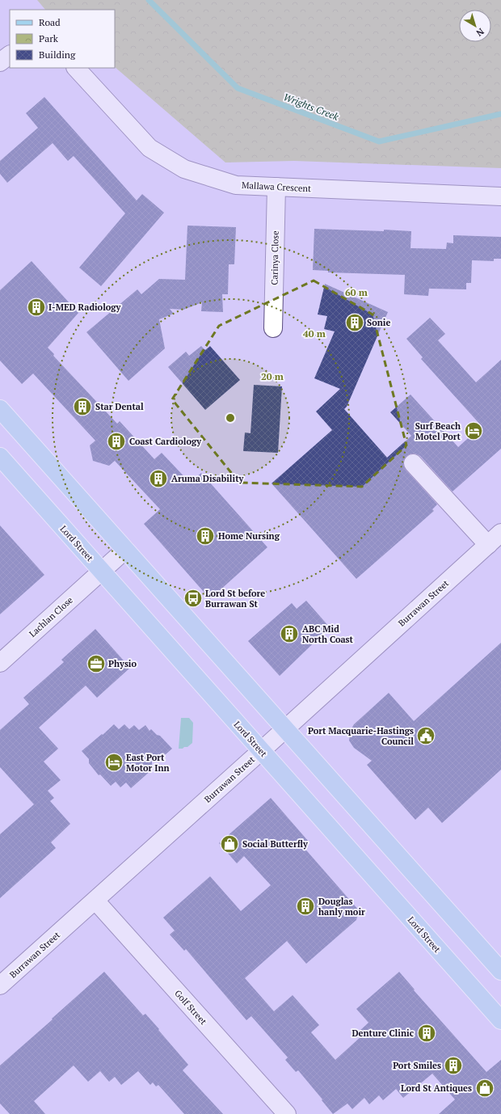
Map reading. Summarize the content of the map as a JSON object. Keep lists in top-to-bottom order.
{
  "streets": {
    "main road": ["Lord Street"],
    "street": [
      "Mallawa Crescent",
      "Carinya Close",
      "Burrawan Street",
      "Lachlan Close",
      "Golf Street"
    ]
  },
  "crossings": [
    ["Mallawa Crescent", "Carinya Close"],
    ["Lord Street", "Burrawan Street"],
    ["Lord Street", "Lachlan Close"],
    ["Burrawan Street", "Golf Street"]
  ],
  "water": ["Wrights Creek"],
  "places": {
    "building": [
      "I-MED Radiology",
      "Sonie",
      "Star Dental",
      "Coast Cardiology",
      "Aruma Disability",
      "Home Nursing",
      "ABC Mid North Coast",
      "Douglas hanly moir",
      "Denture Clinic",
      "Port Smiles"
    ],
    "hotel": ["Surf Beach Motel Port", "East Port Motor Inn"],
    "bus stop": ["Lord St before Burrawan St"],
    "office": ["Physio"],
    "public building": ["Port Macquarie-Hastings Council"],
    "shop": ["Social Butterfly", "Lord St Antiques"]
  },
  "legend": ["Road", "Park", "Building"],
  "north": "bottom right",
  "rings": ["60 m", "40 m", "20 m"]
}
